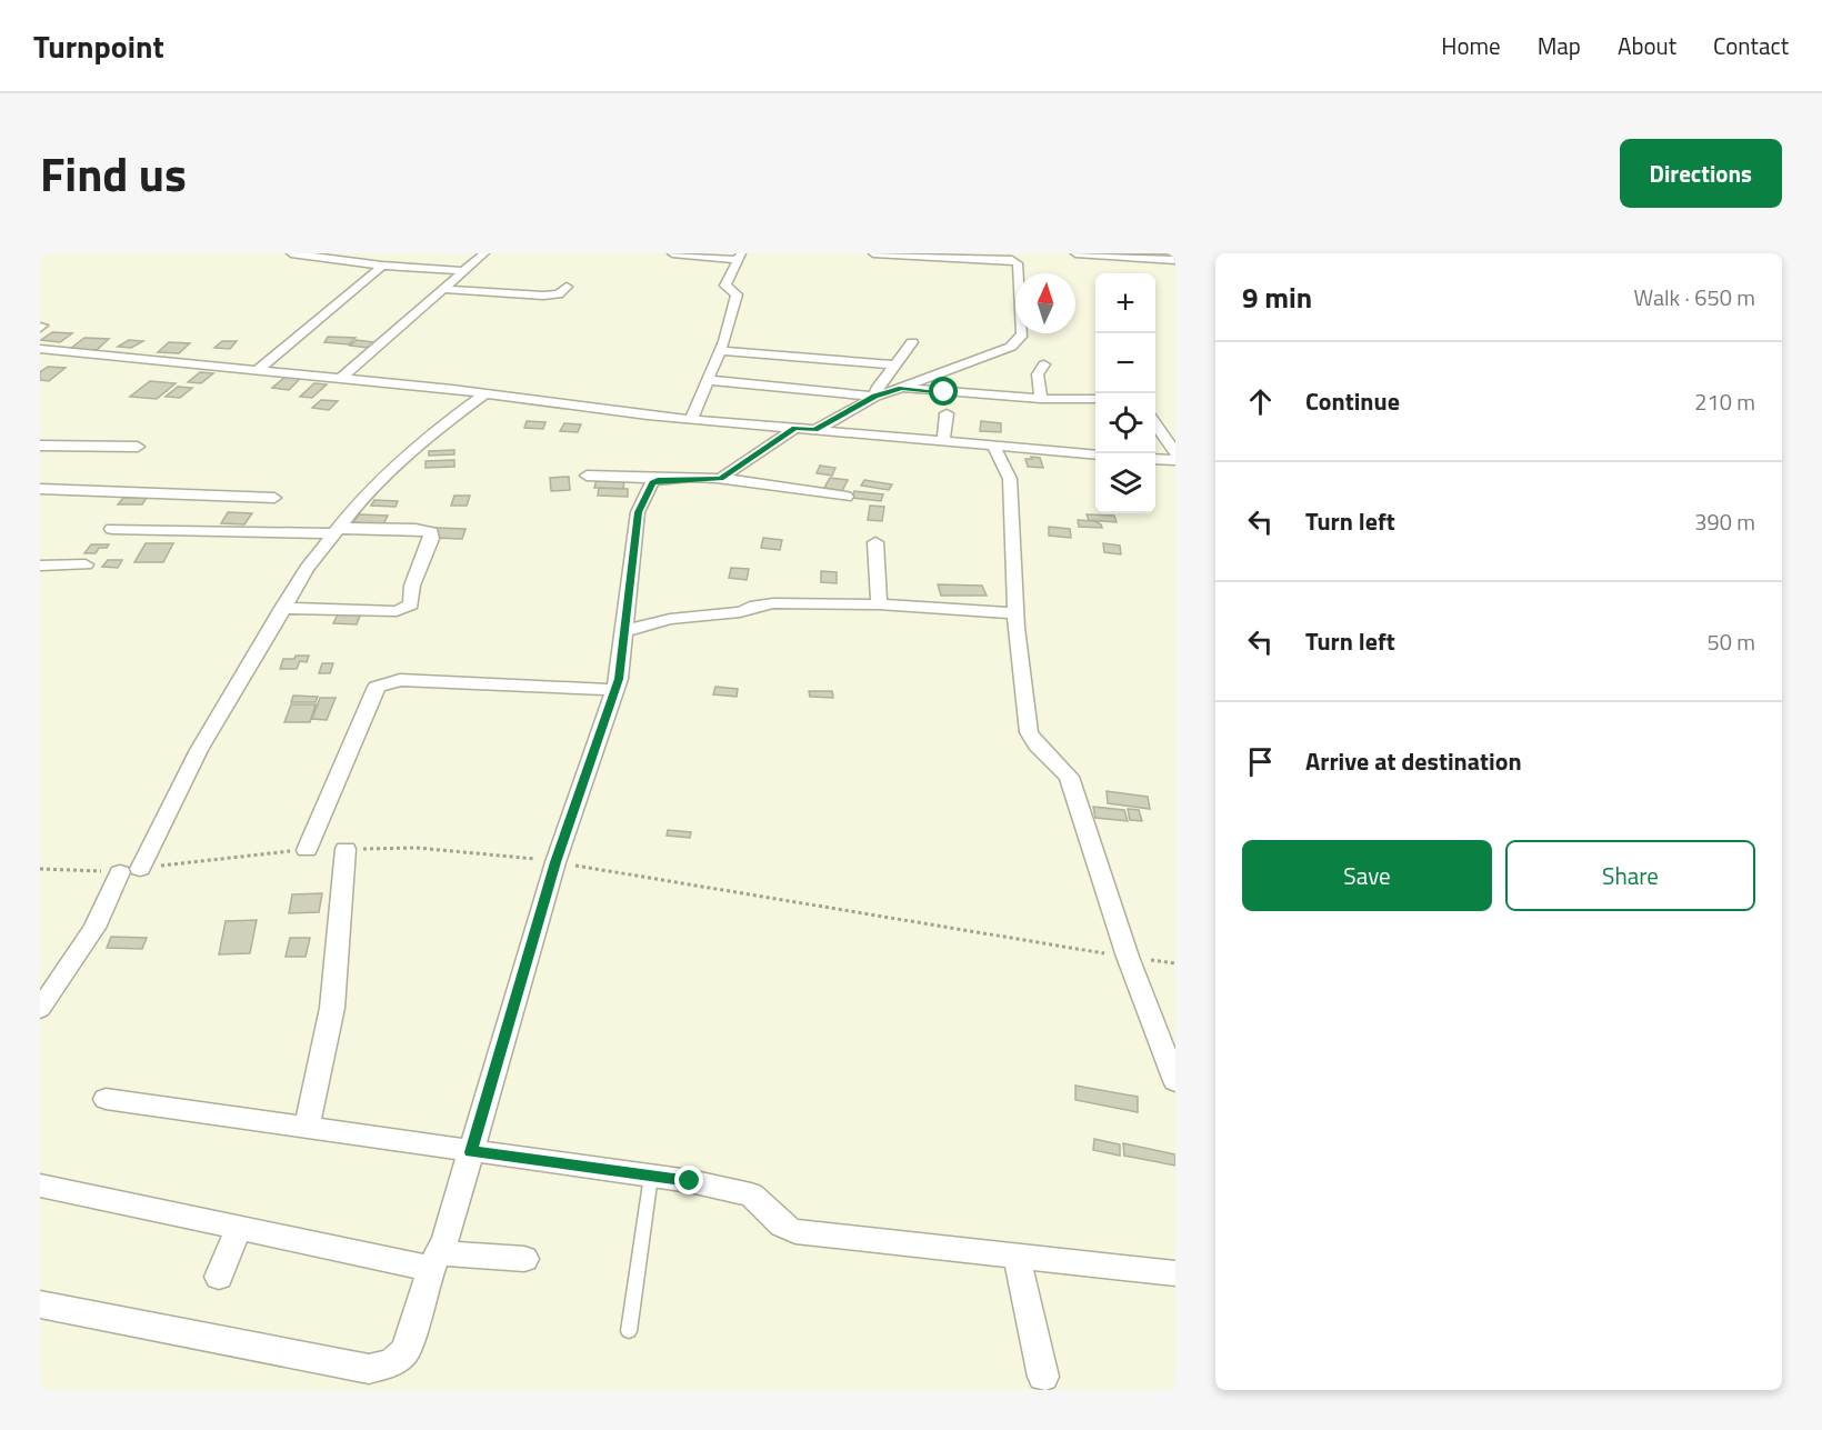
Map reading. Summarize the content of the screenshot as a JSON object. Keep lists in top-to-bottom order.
{
  "north": "top",
  "page": {
    "header": "Turnpoint",
    "nav": [
      "Home",
      "Map",
      "About",
      "Contact"
    ],
    "title": "Find us",
    "buttons": [
      "Directions",
      ["Save", "Share"]
    ],
    "heading": ["9 min", "Walk · 650 m"],
    "map_buttons": ["+", "−"],
    "list": [
      ["Continue", "210 m"],
      ["Turn left", "390 m"],
      ["Turn left", "50 m"],
      "Arrive at destination"
    ]
  }
}
